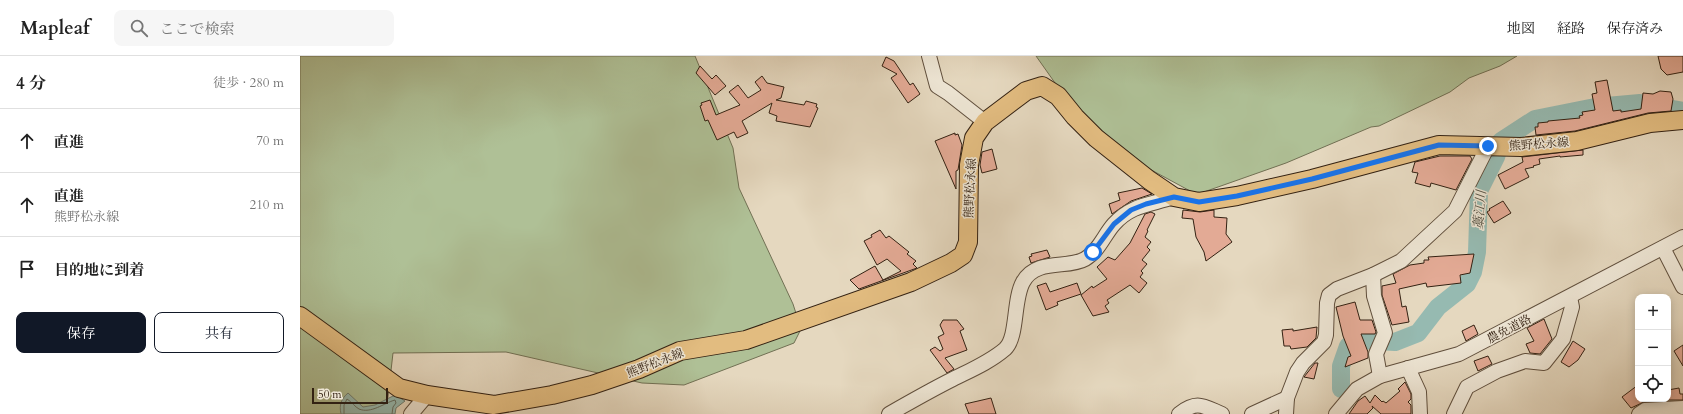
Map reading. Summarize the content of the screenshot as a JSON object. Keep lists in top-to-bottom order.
{
  "streets": {
    "main road": ["熊野松永線"],
    "street": ["農免道路"]
  },
  "water": ["藁江川"],
  "scale_bar": "50 m",
  "page": {
    "header": "Mapleaf",
    "search": "ここで検索",
    "nav": ["地図", "経路", "保存済み"],
    "heading": ["4 分", "徒歩 · 280 m"],
    "list": [
      ["直進", "70 m"],
      ["直進", "熊野松永線", "210 m"],
      "目的地に到着"
    ],
    "map_buttons": ["+", "−"],
    "buttons": ["保存", "共有"],
    "scale": "50 m"
  }
}
